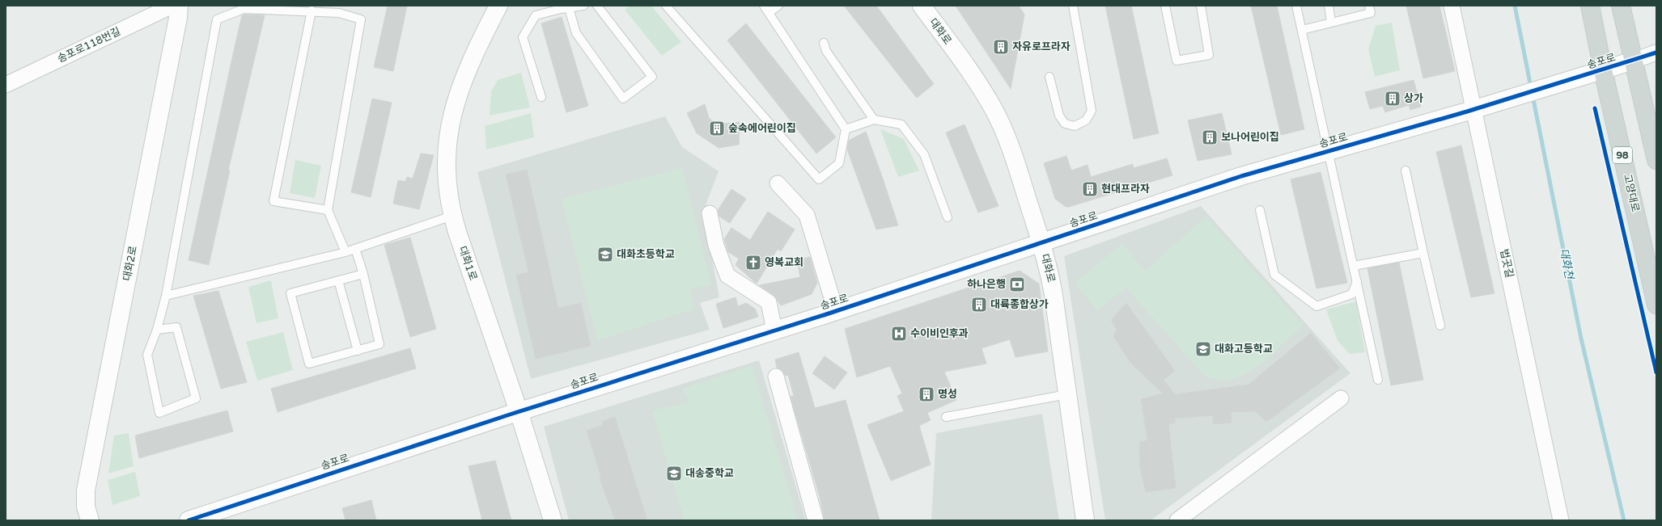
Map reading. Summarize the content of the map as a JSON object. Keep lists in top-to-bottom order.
{
  "streets": {
    "main road": ["98", "고양대로"],
    "street": [
      "대화로",
      "송포로118번길",
      "송포로",
      "대화2로",
      "대화1로",
      "법곳길"
    ]
  },
  "crossings": [
    ["대화로", "송포로"],
    ["송포로", "고양대로"],
    ["송포로", "대화1로"],
    ["송포로", "법곳길"]
  ],
  "water": ["대화천"],
  "places": {
    "building": [
      "자유로프라자",
      "상가",
      "숲속에어린이집",
      "보나어린이집",
      "현대프라자",
      "대륙종합상가",
      "명성"
    ],
    "school or university": ["대화초등학교", "대화고등학교", "대송중학교"],
    "church": ["영복교회"],
    "bank": ["하나은행"],
    "hospital": ["수이비인후과"]
  }
}
